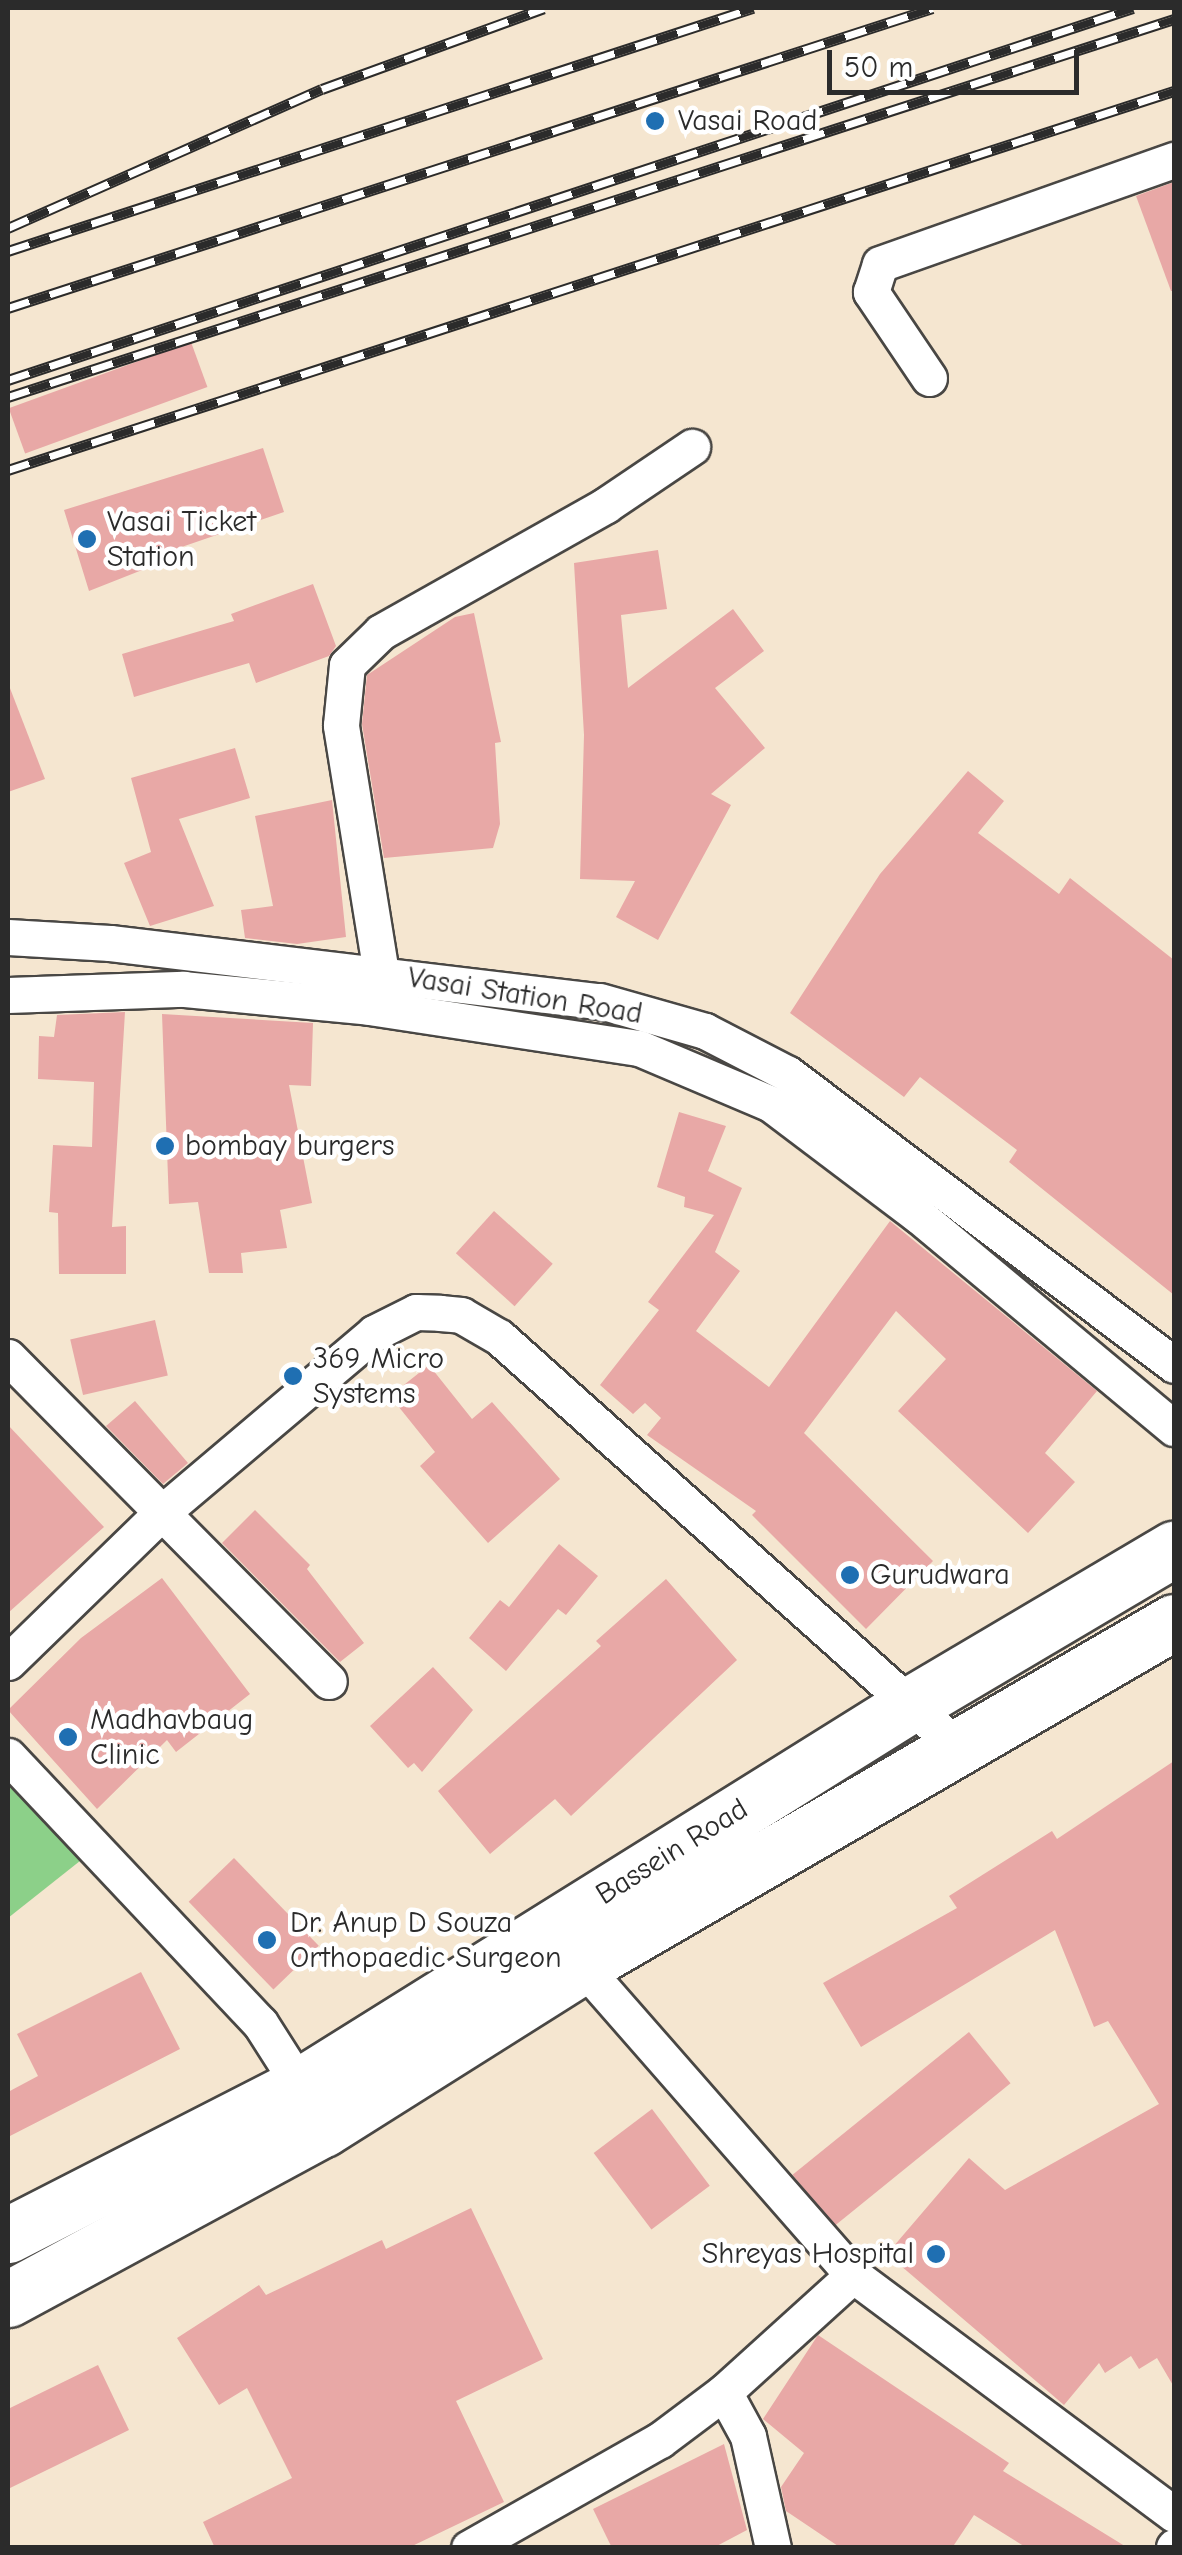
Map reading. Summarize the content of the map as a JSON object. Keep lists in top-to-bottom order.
{
  "streets": {
    "main road": ["Bassein Road"],
    "street": ["Vasai Station Road"]
  },
  "places": [
    "Vasai Road",
    "Vasai Ticket Station",
    "bombay burgers",
    "369 Micro Systems",
    "Gurudwara",
    "Madhavbaug Clinic",
    "Dr. Anup D Souza Orthopaedic Surgeon",
    "Shreyas Hospital"
  ],
  "scale_bar": "50 m"
}
